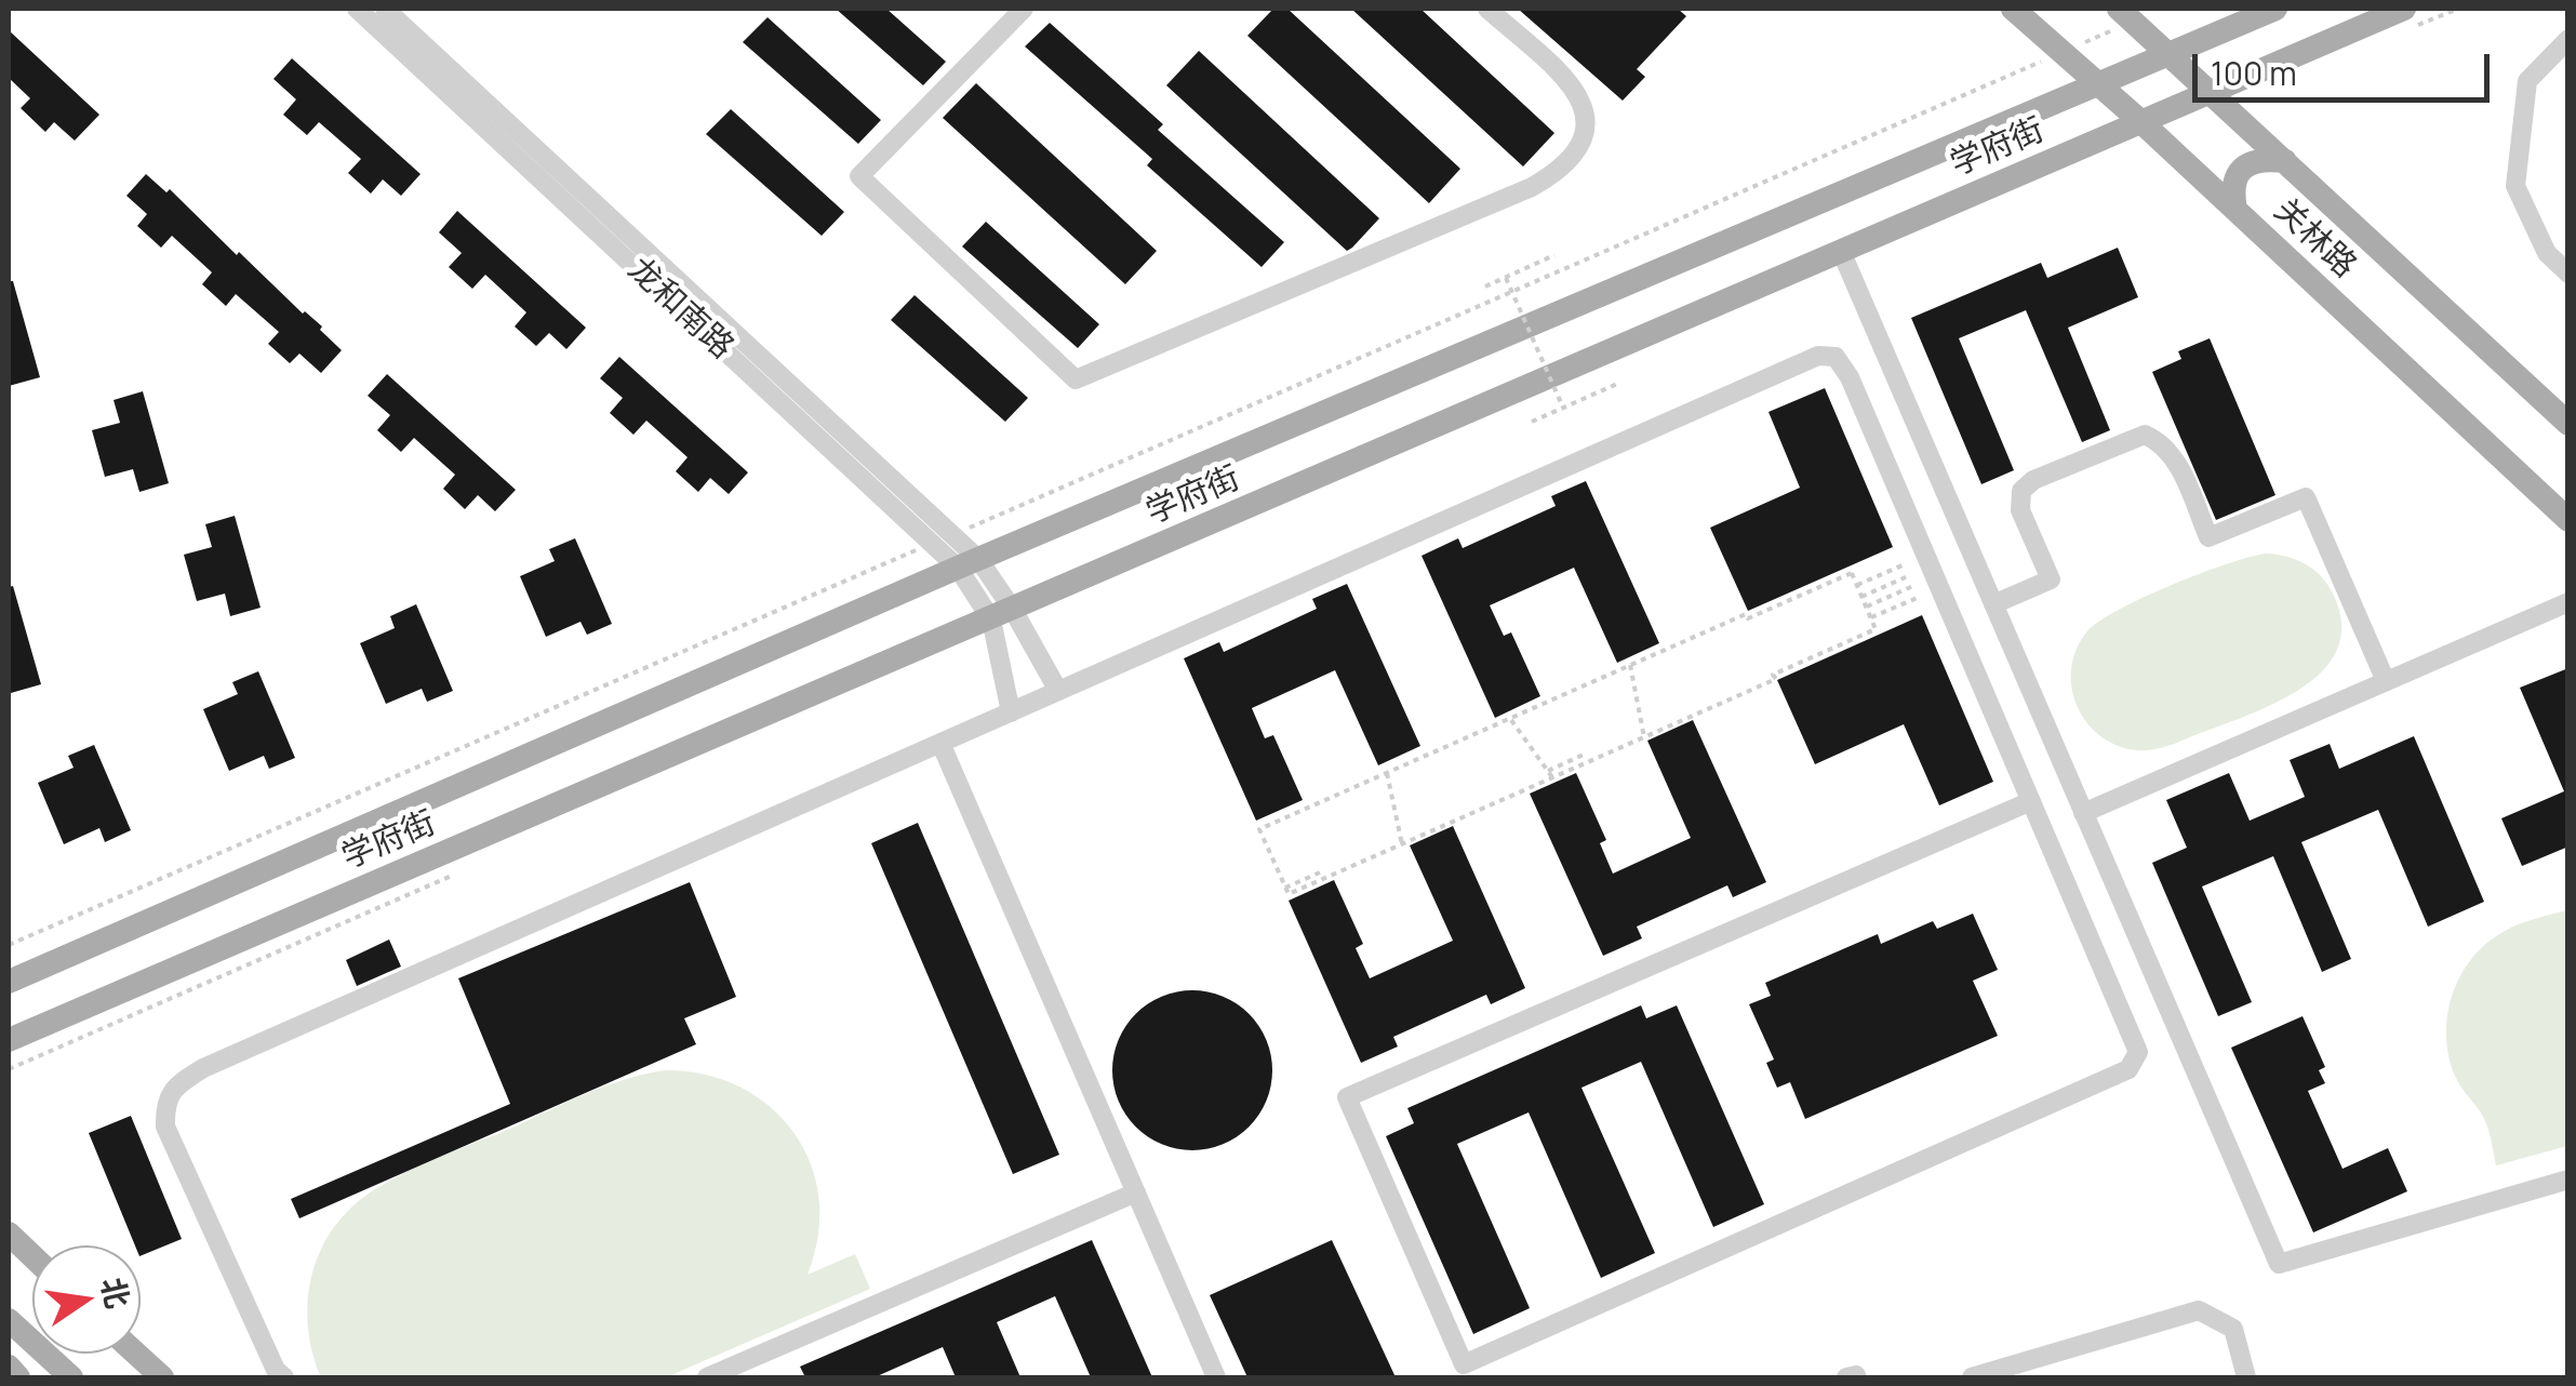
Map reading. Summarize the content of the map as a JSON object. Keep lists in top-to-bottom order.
{
  "streets": {
    "main road": ["学府街", "关林路"],
    "street": ["龙和南路"]
  },
  "crossings": [
    ["学府街", "关林路"],
    ["学府街", "龙和南路"]
  ],
  "scale_bar": "100 m",
  "north": "right"
}
